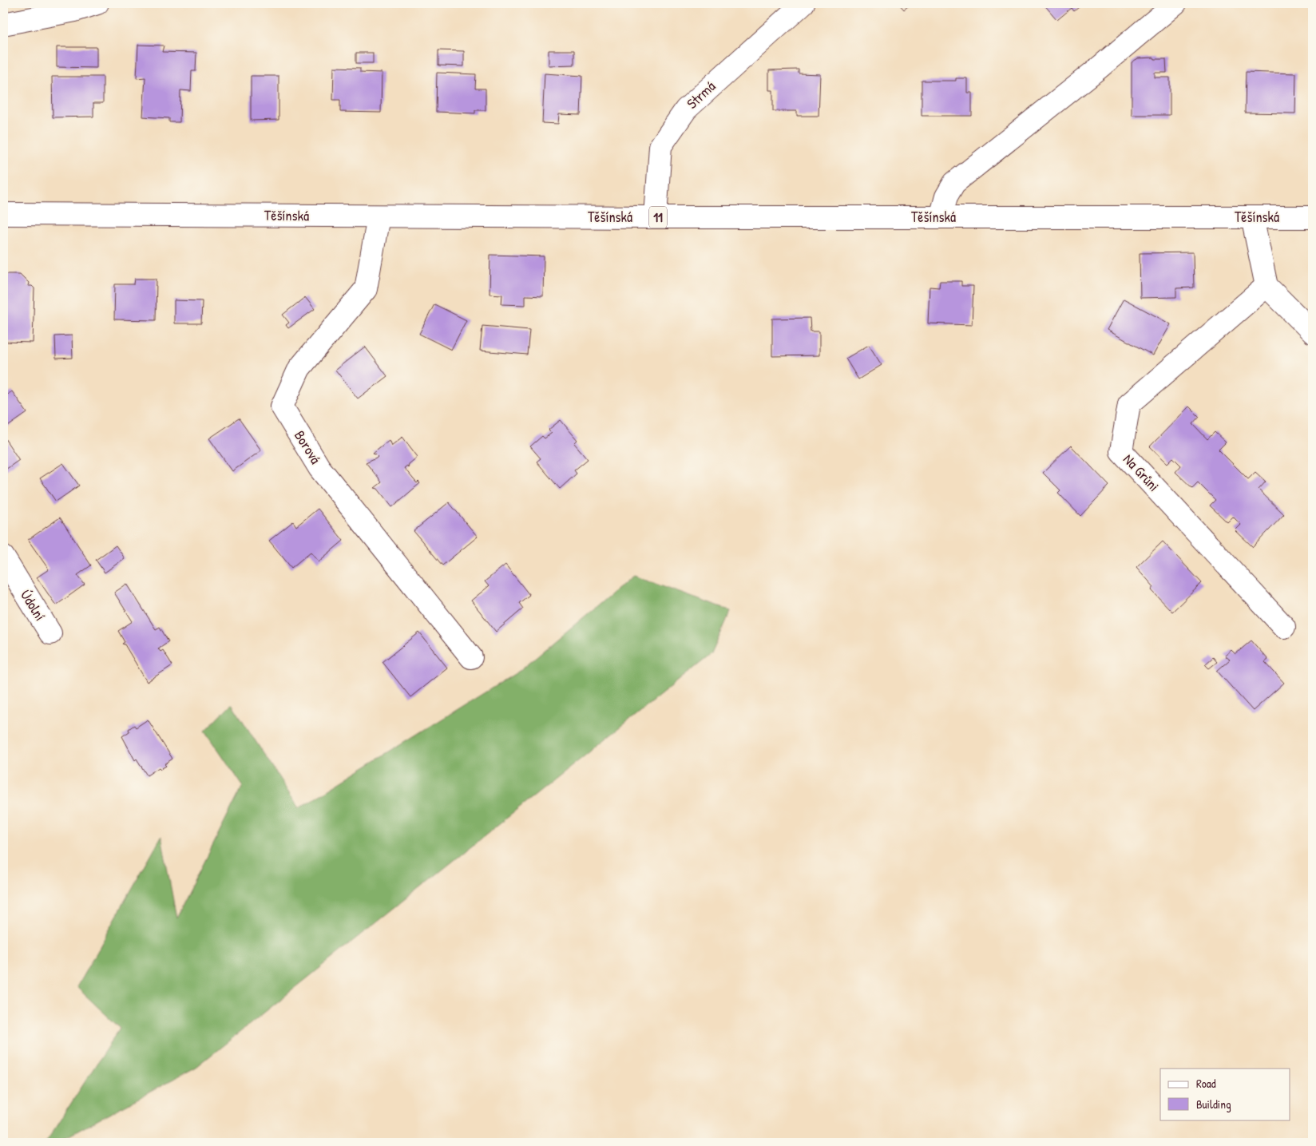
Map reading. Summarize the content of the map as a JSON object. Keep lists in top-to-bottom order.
{
  "streets": {
    "street": [
      "Strmá",
      "Těšínská",
      "11",
      "Borová",
      "Na Grůni",
      "Údolní"
    ]
  },
  "crossings": [
    ["Strmá", "Těšínská"],
    ["Těšínská", "Borová"]
  ],
  "legend": ["Road", "Building"]
}
